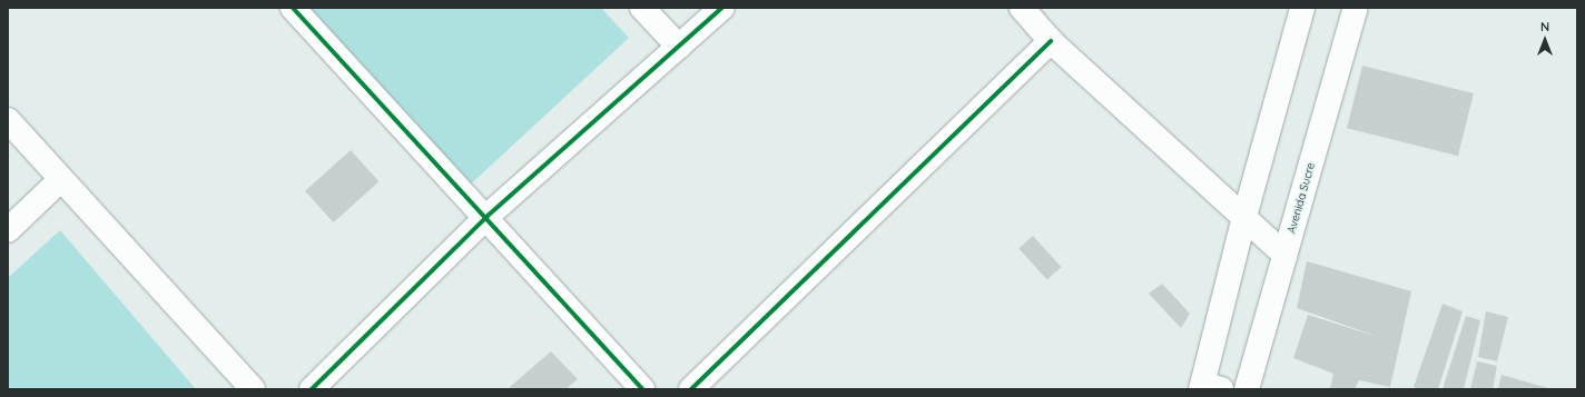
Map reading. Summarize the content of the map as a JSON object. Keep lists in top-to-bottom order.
{
  "streets": {
    "street": ["Avenida Sucre"]
  },
  "north": "top"
}
